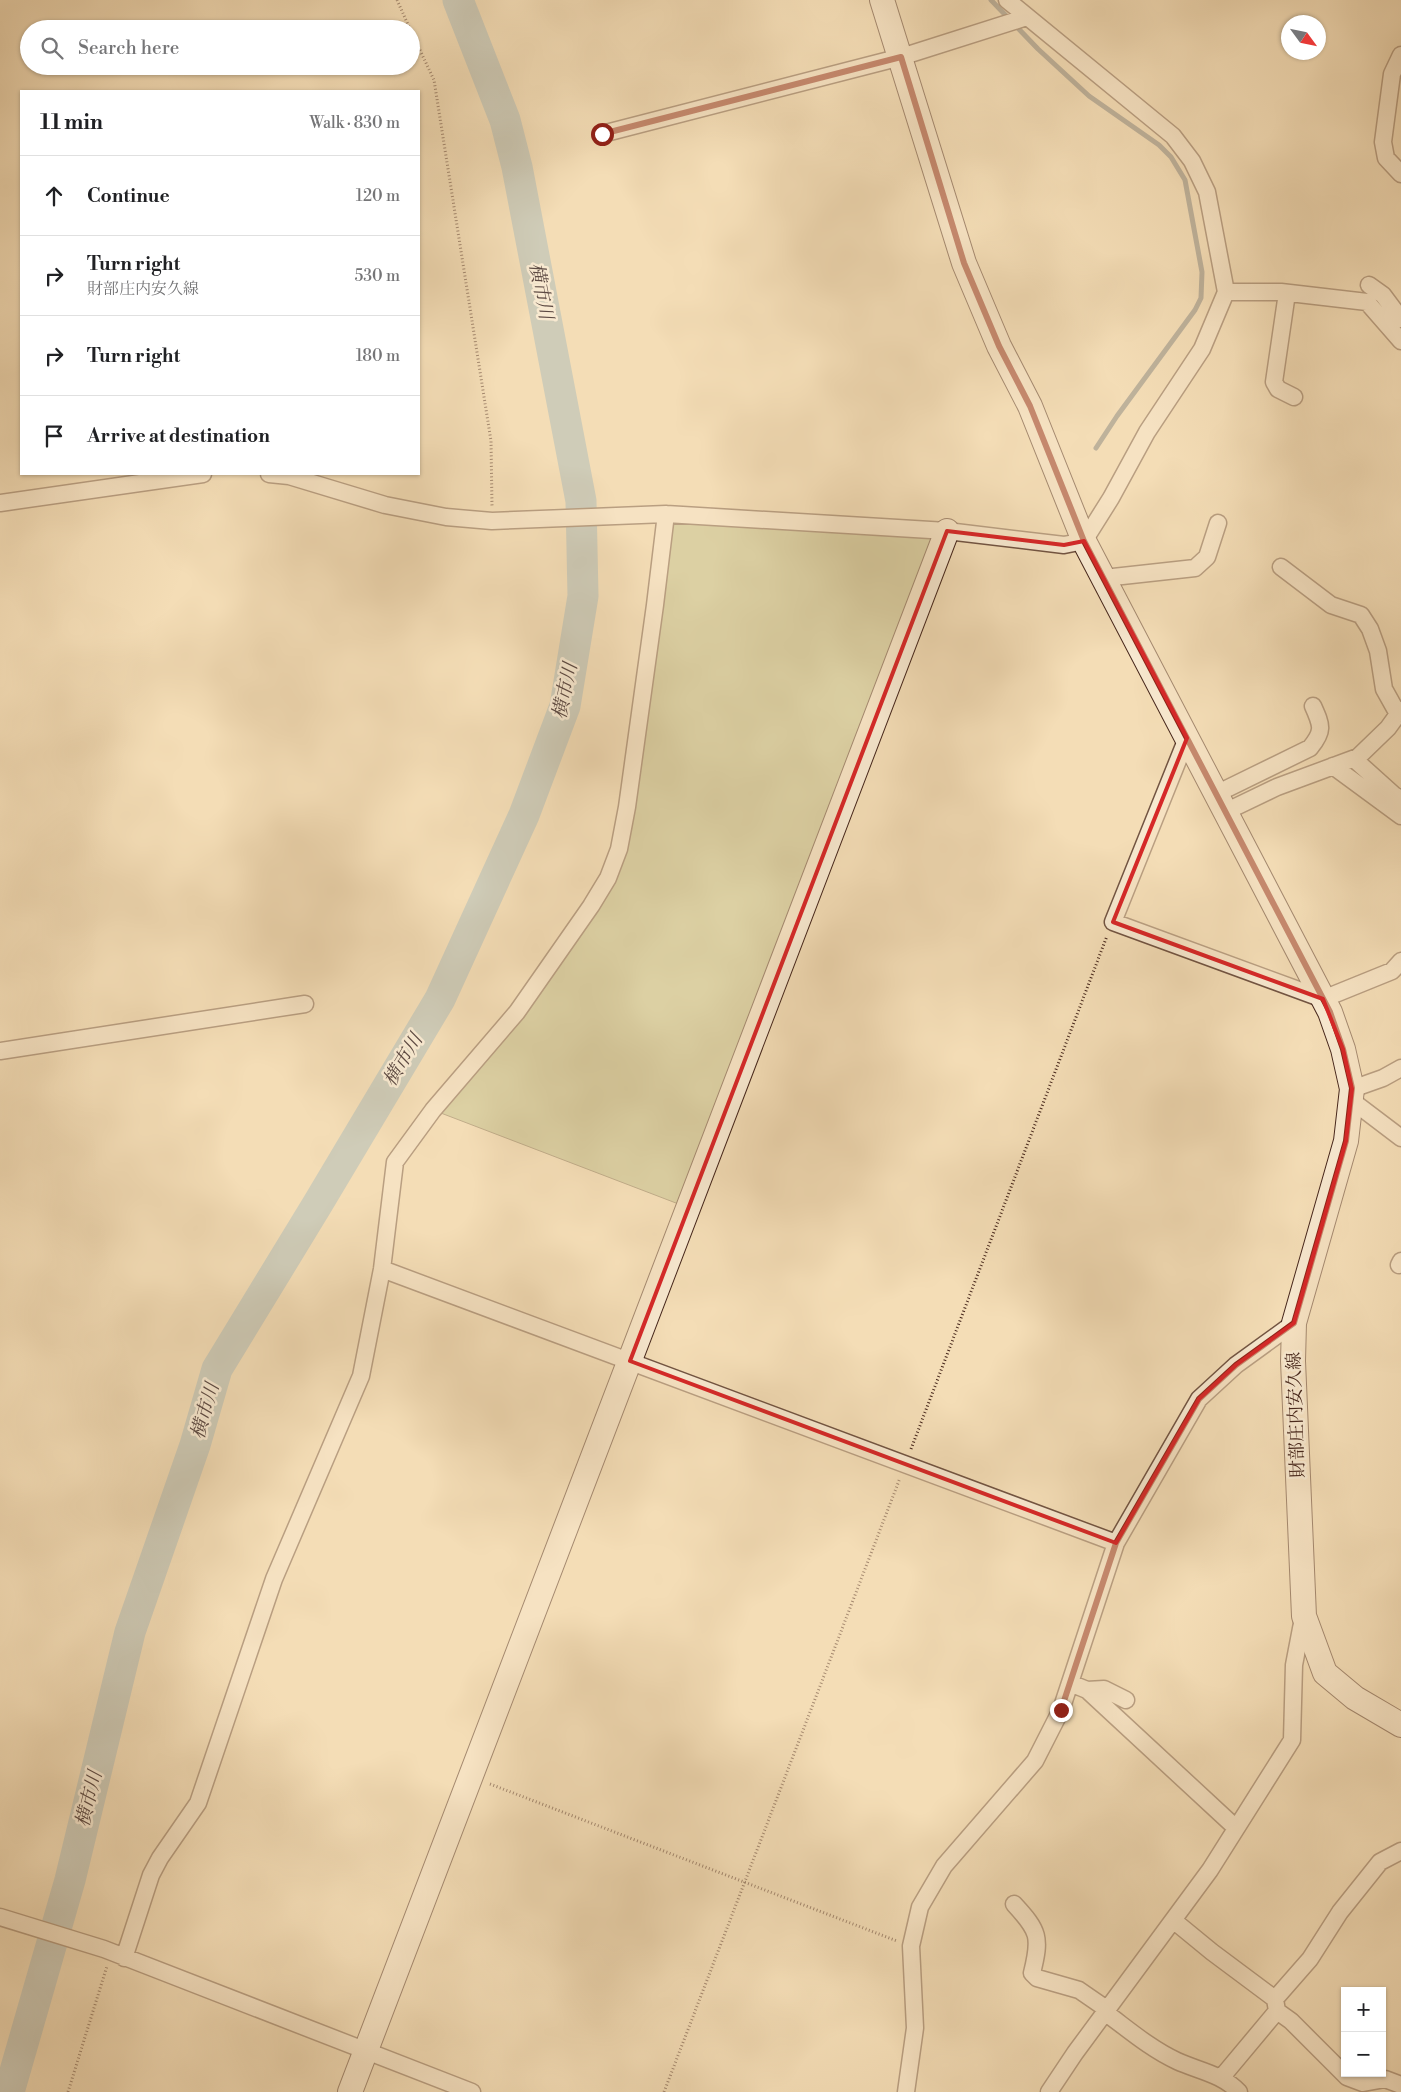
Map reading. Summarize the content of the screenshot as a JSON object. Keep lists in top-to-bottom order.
{
  "streets": {
    "main road": ["財部庄内安久線"]
  },
  "water": ["横市川"],
  "north": "bottom right",
  "page": {
    "search": "Search here",
    "heading": ["11 min", "Walk · 830 m"],
    "list": [
      ["Continue", "120 m"],
      ["Turn right", "財部庄内安久線", "530 m"],
      ["Turn right", "180 m"],
      "Arrive at destination"
    ],
    "map_buttons": ["+", "−"]
  }
}
